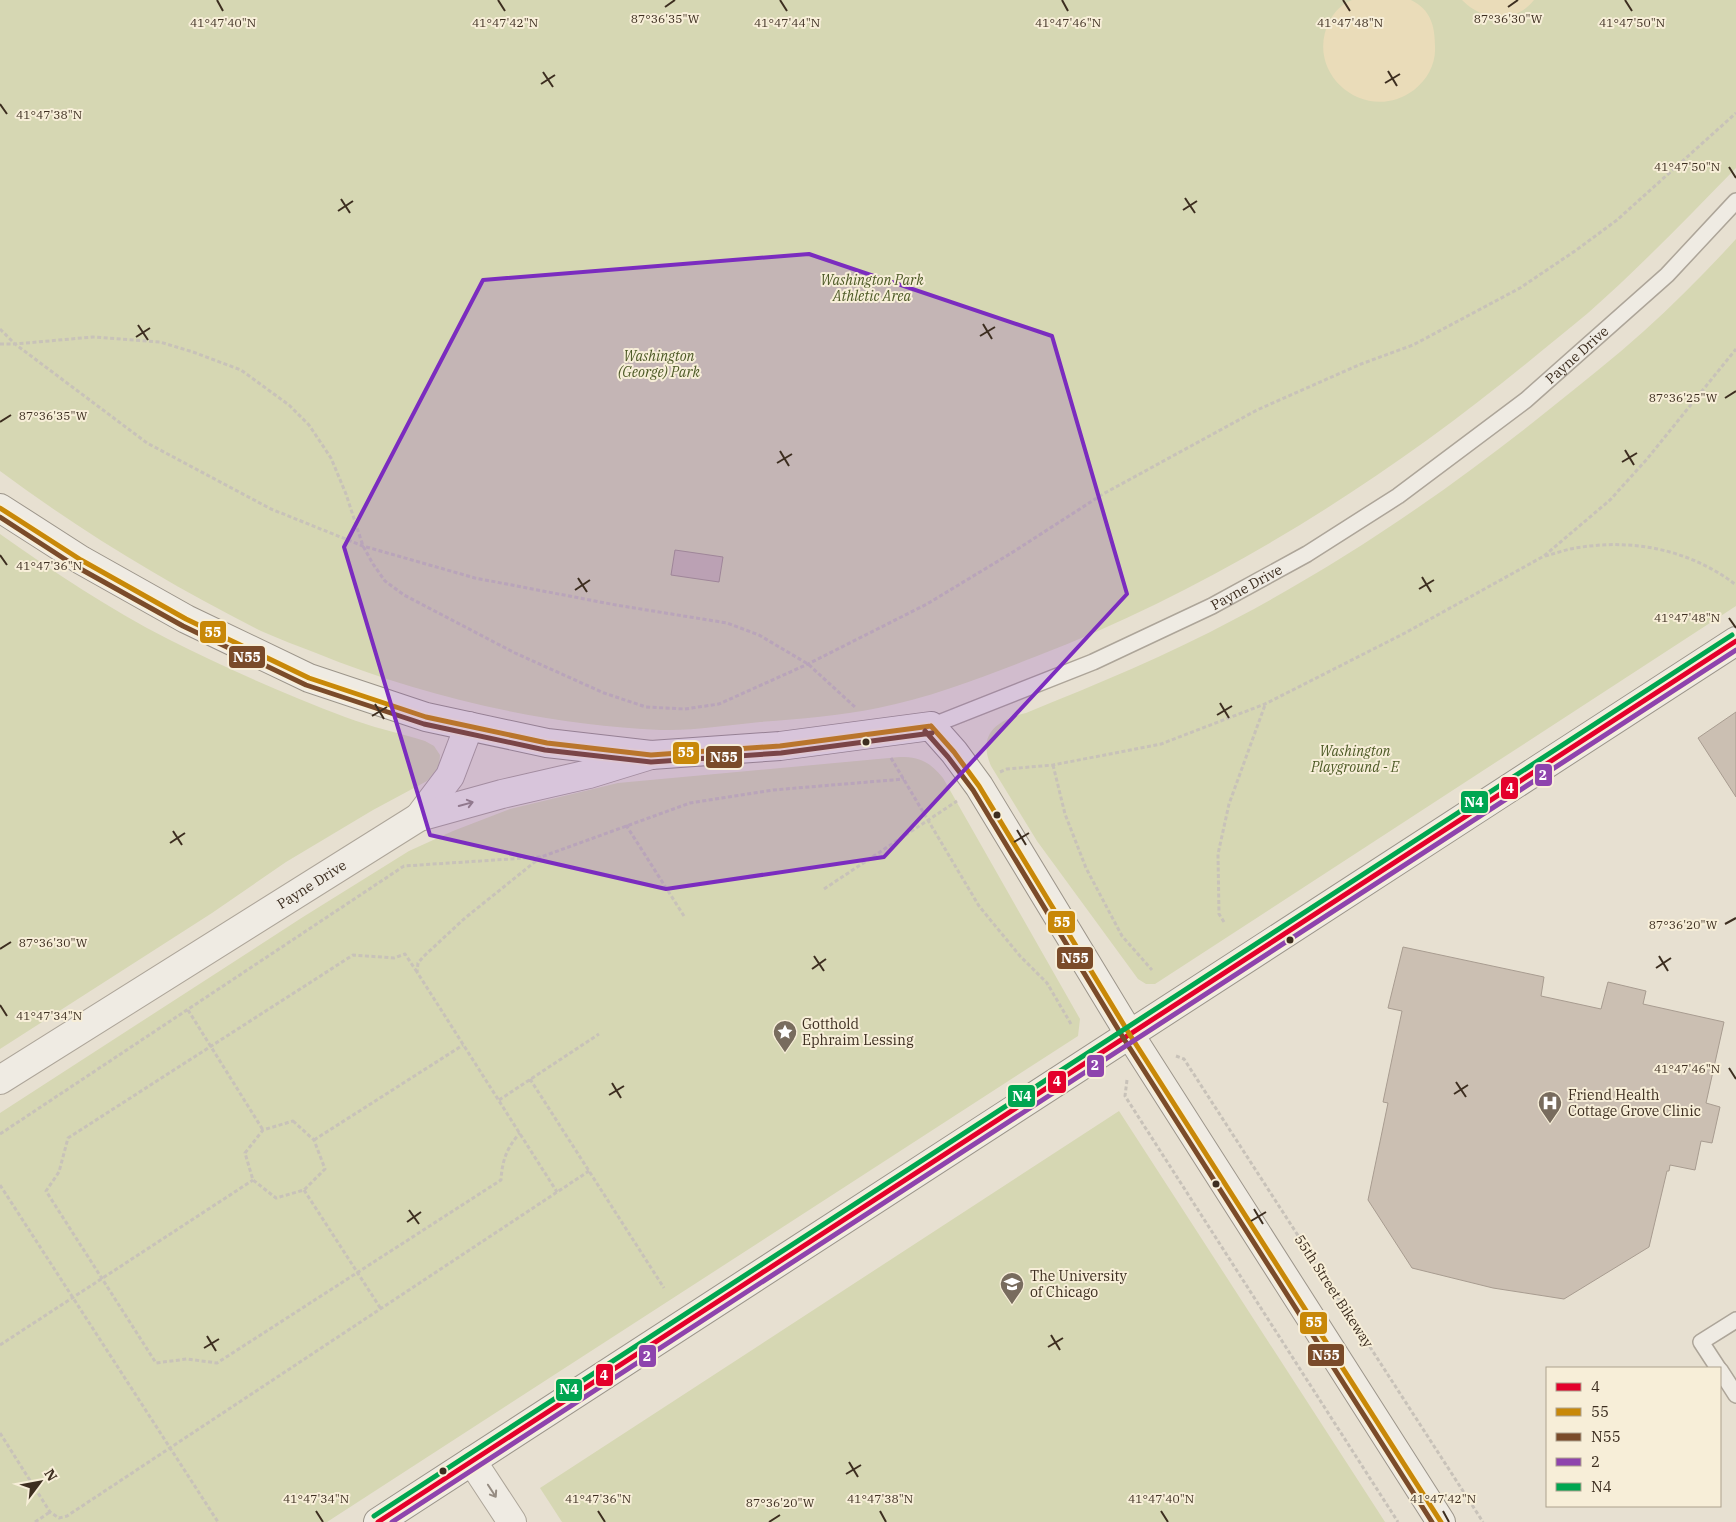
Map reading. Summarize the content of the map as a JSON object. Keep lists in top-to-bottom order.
{
  "streets": {
    "street": ["Payne Drive"],
    "path": ["55th Street Bikeway"]
  },
  "parks": ["Washington Park Athletic Area", "Washington (George) Park", "Washington Playground - E"],
  "places": {
    "place": ["Gotthold Ephraim Lessing"],
    "hospital": ["Friend Health Cottage Grove Clinic"],
    "school or university": ["The University of Chicago"]
  },
  "lines": [
    "transit line 55",
    "transit line N55",
    "transit line N4",
    "transit line 4",
    "transit line 2"
  ],
  "legend": [
    "4",
    "55",
    "N55",
    "2",
    "N4"
  ],
  "north": "top right",
  "coordinates": [
    "87°36'35\"W",
    "87°36'30\"W",
    "41°47'40\"N",
    "41°47'42\"N",
    "41°47'44\"N",
    "41°47'46\"N",
    "41°47'48\"N",
    "41°47'50\"N",
    "41°47'38\"N",
    "87°36'25\"W",
    "41°47'36\"N",
    "87°36'20\"W",
    "41°47'34\"N"
  ]
}
